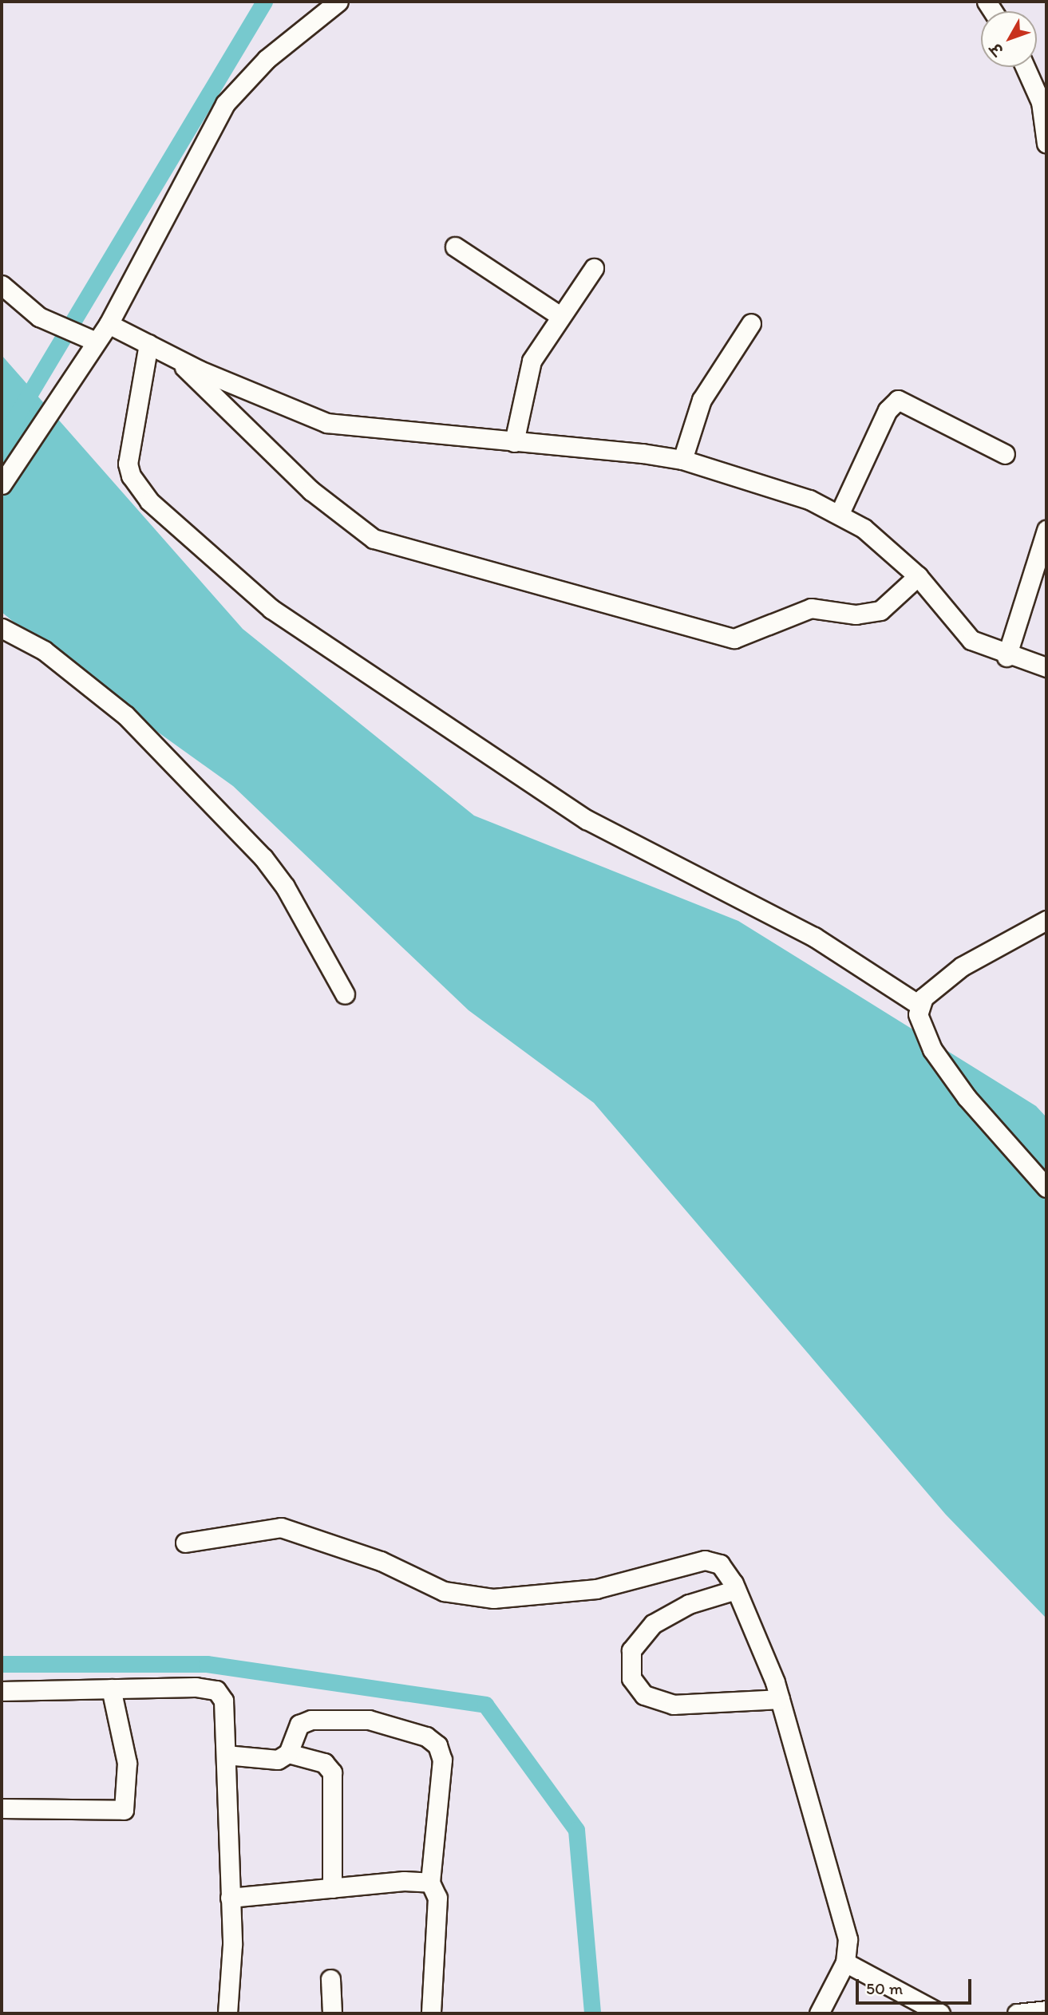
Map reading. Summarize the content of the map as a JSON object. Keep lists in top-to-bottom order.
{
  "scale_bar": "50 m",
  "north": "bottom left"
}
